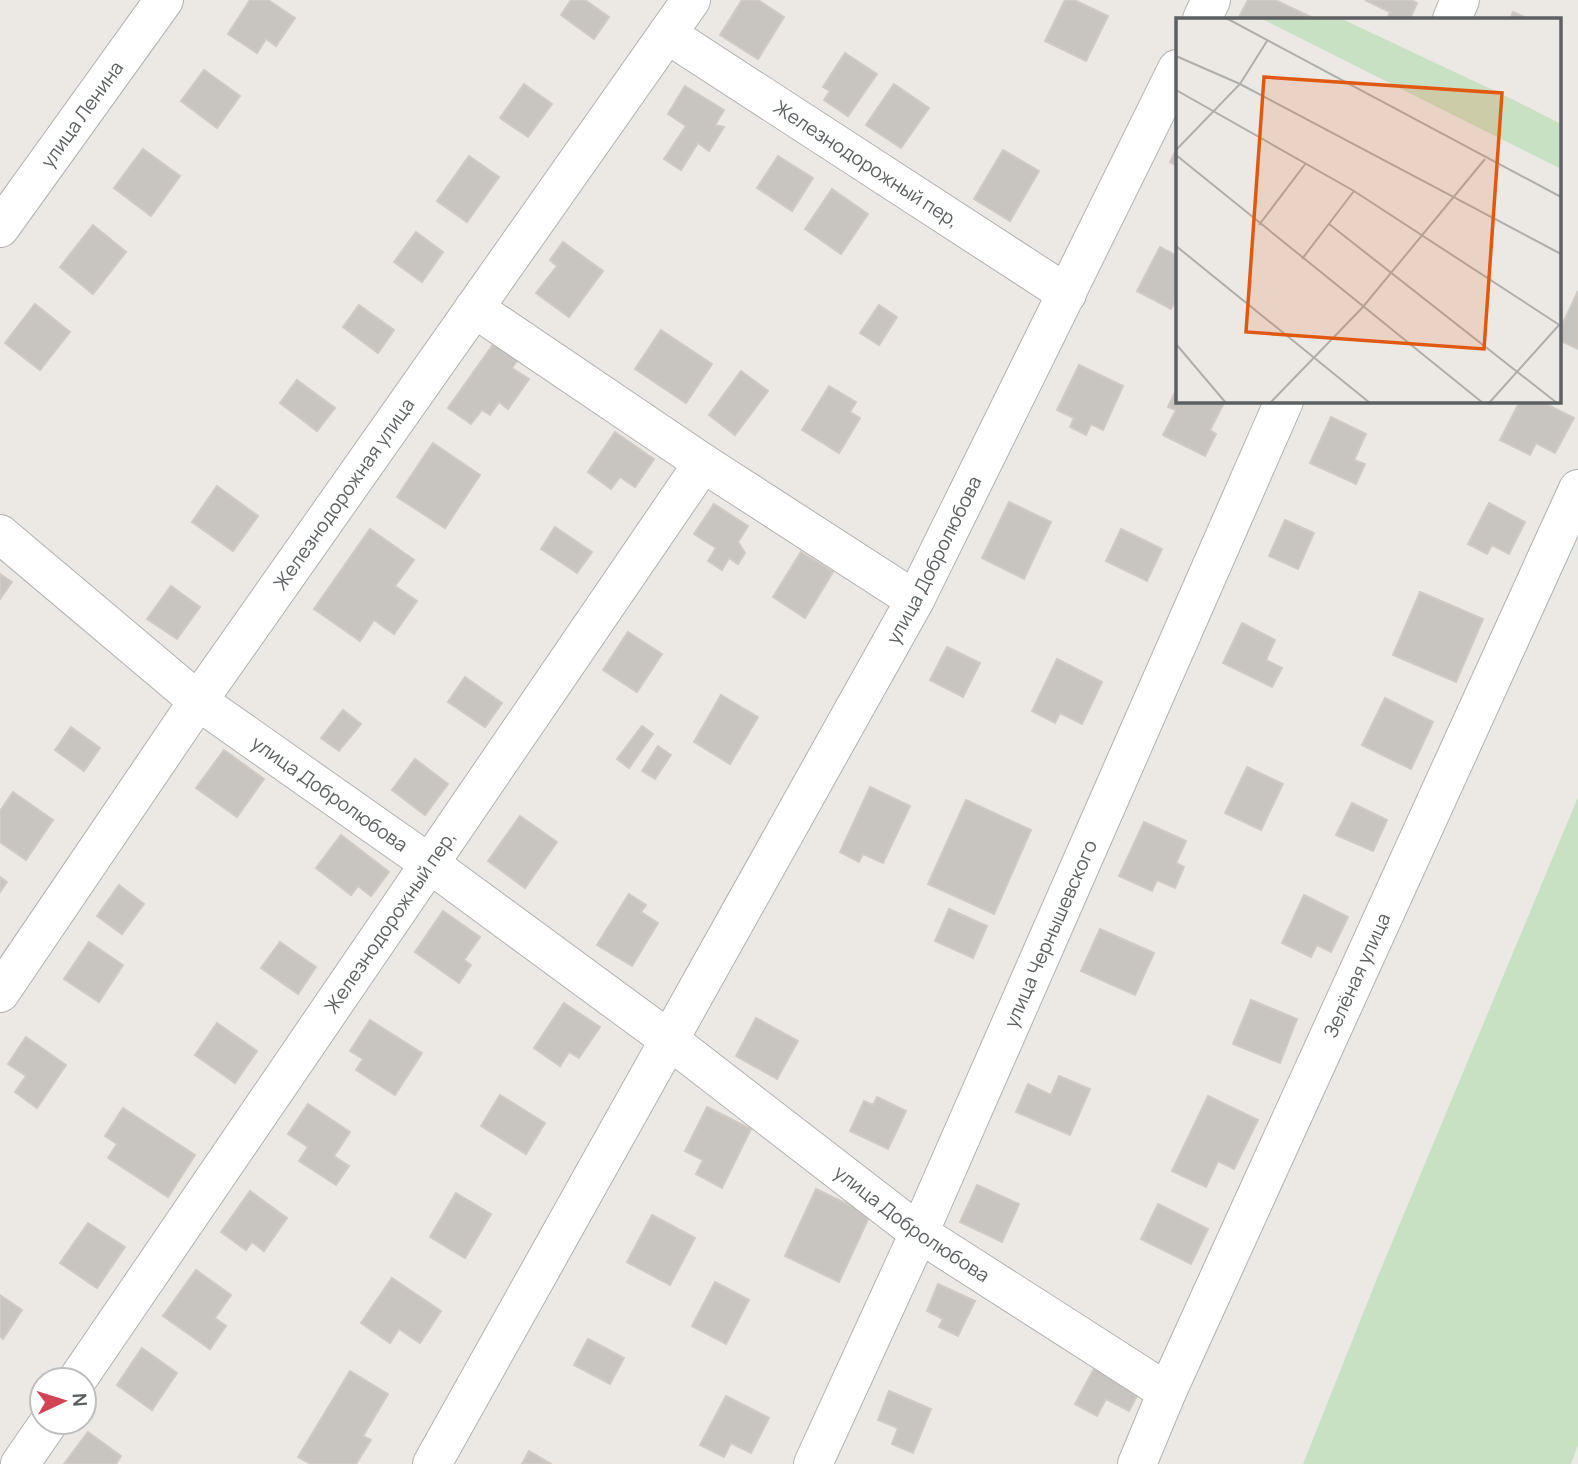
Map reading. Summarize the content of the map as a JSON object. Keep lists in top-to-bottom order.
{
  "streets": {
    "street": [
      "улица Ленина",
      "Железнодорожный пер,",
      "Железнодорожная улица",
      "улица Добролюбова",
      "улица Чернышевского",
      "Зелёная улица"
    ]
  },
  "crossings": [
    ["Железнодорожный пер,", "Железнодорожная улица"],
    ["Железнодорожный пер,", "улица Добролюбова"],
    ["Железнодорожная улица", "улица Добролюбова"],
    ["улица Добролюбова", "улица Чернышевского"],
    ["улица Добролюбова", "Зелёная улица"]
  ],
  "north": "right"
}
